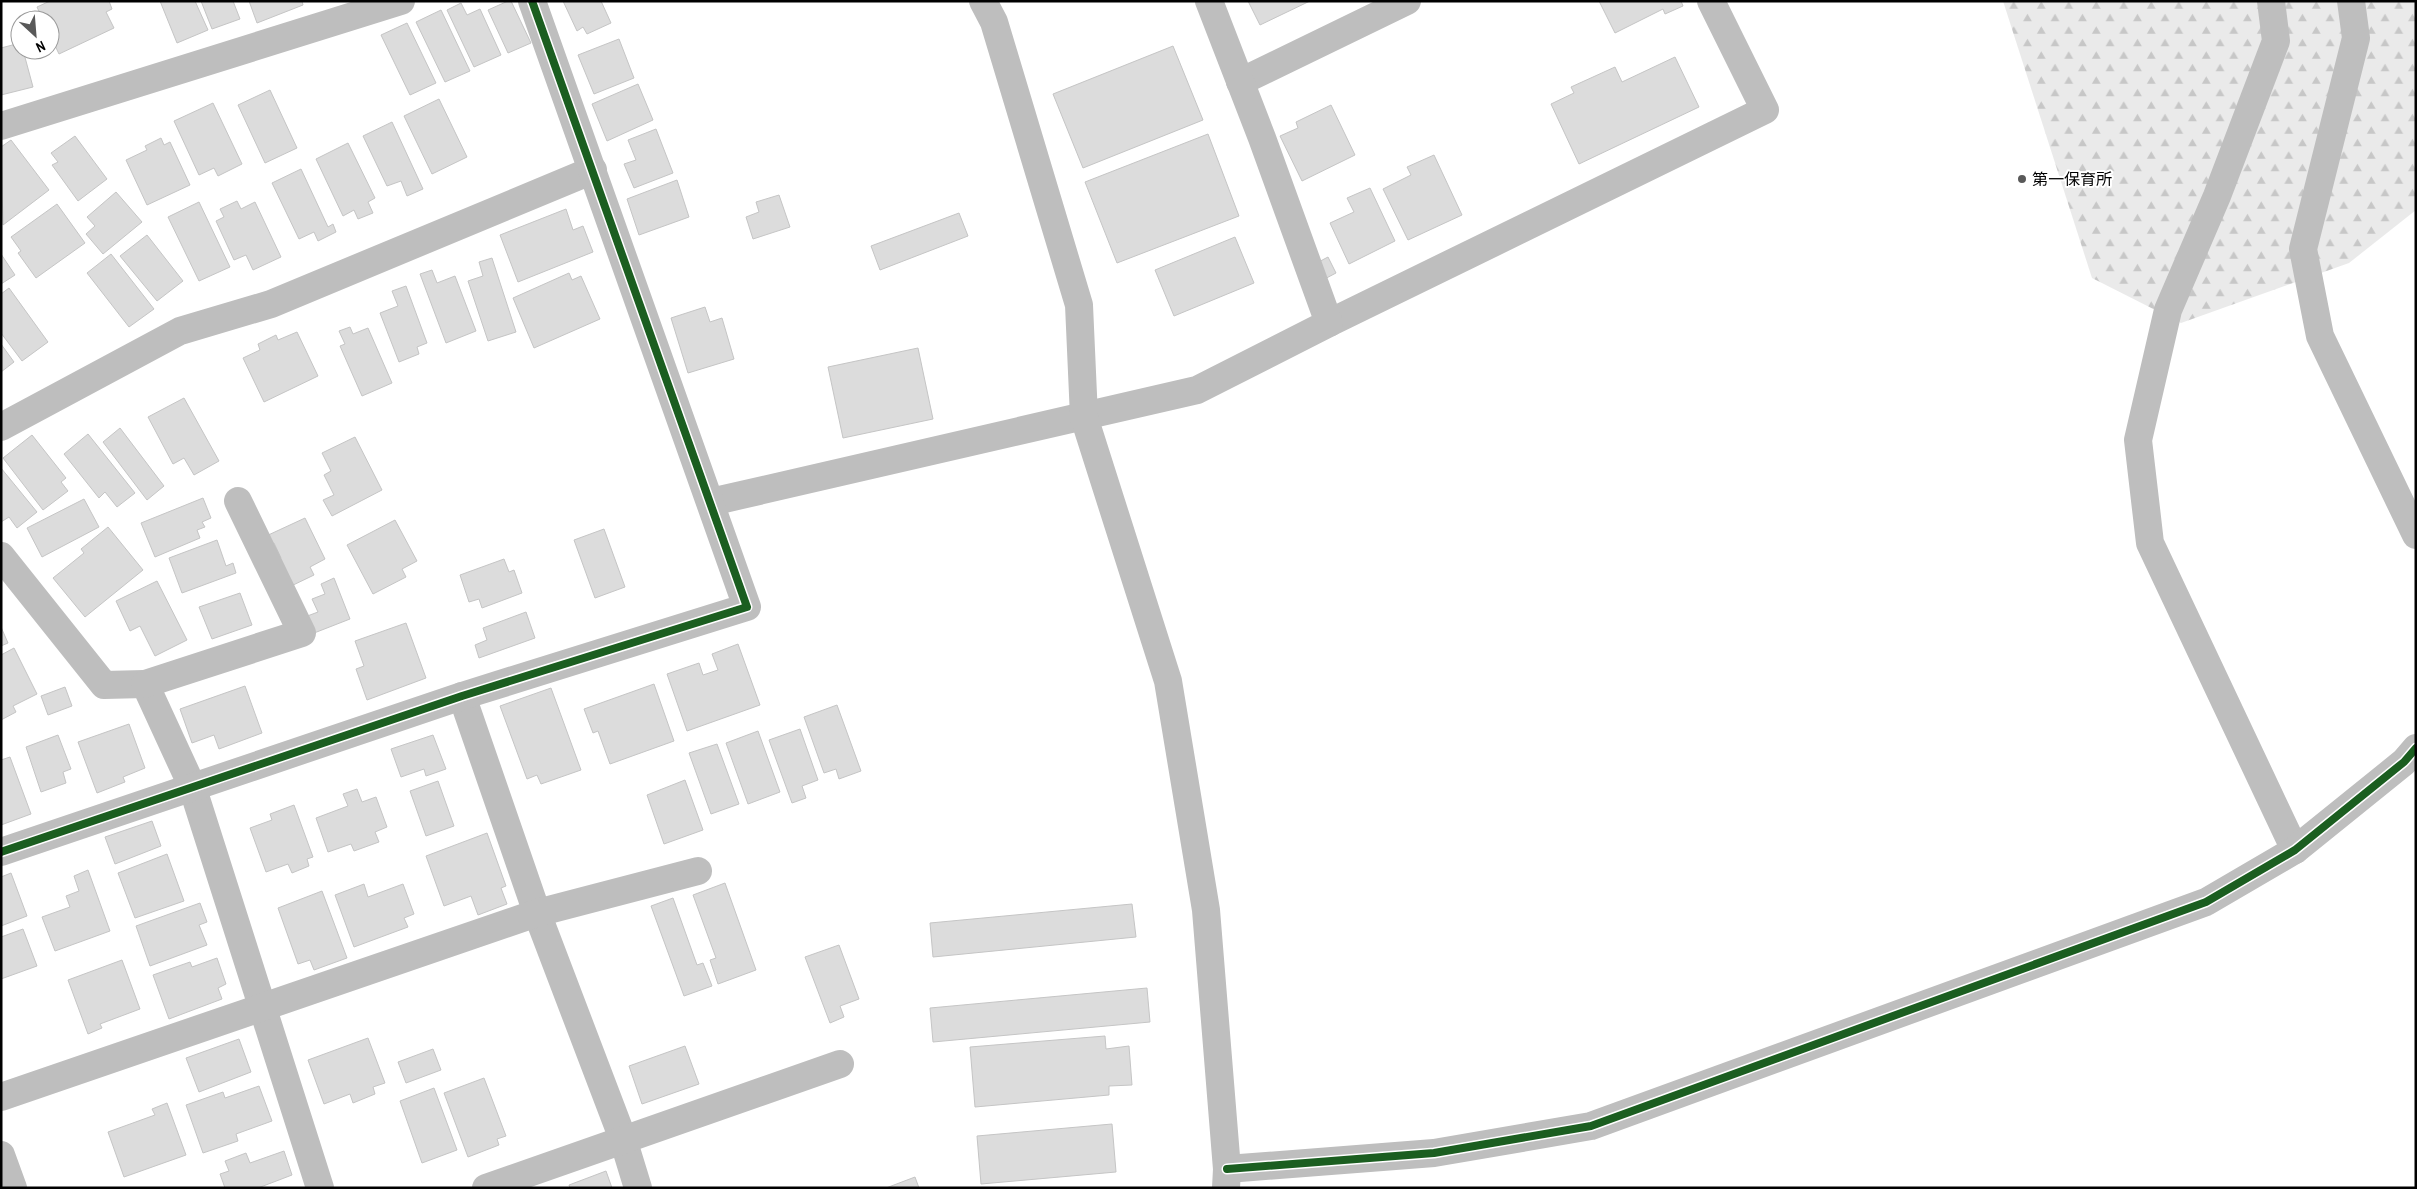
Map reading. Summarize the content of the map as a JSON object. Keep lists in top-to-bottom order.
{
  "places": ["第一保育所"],
  "north": "bottom right"
}
